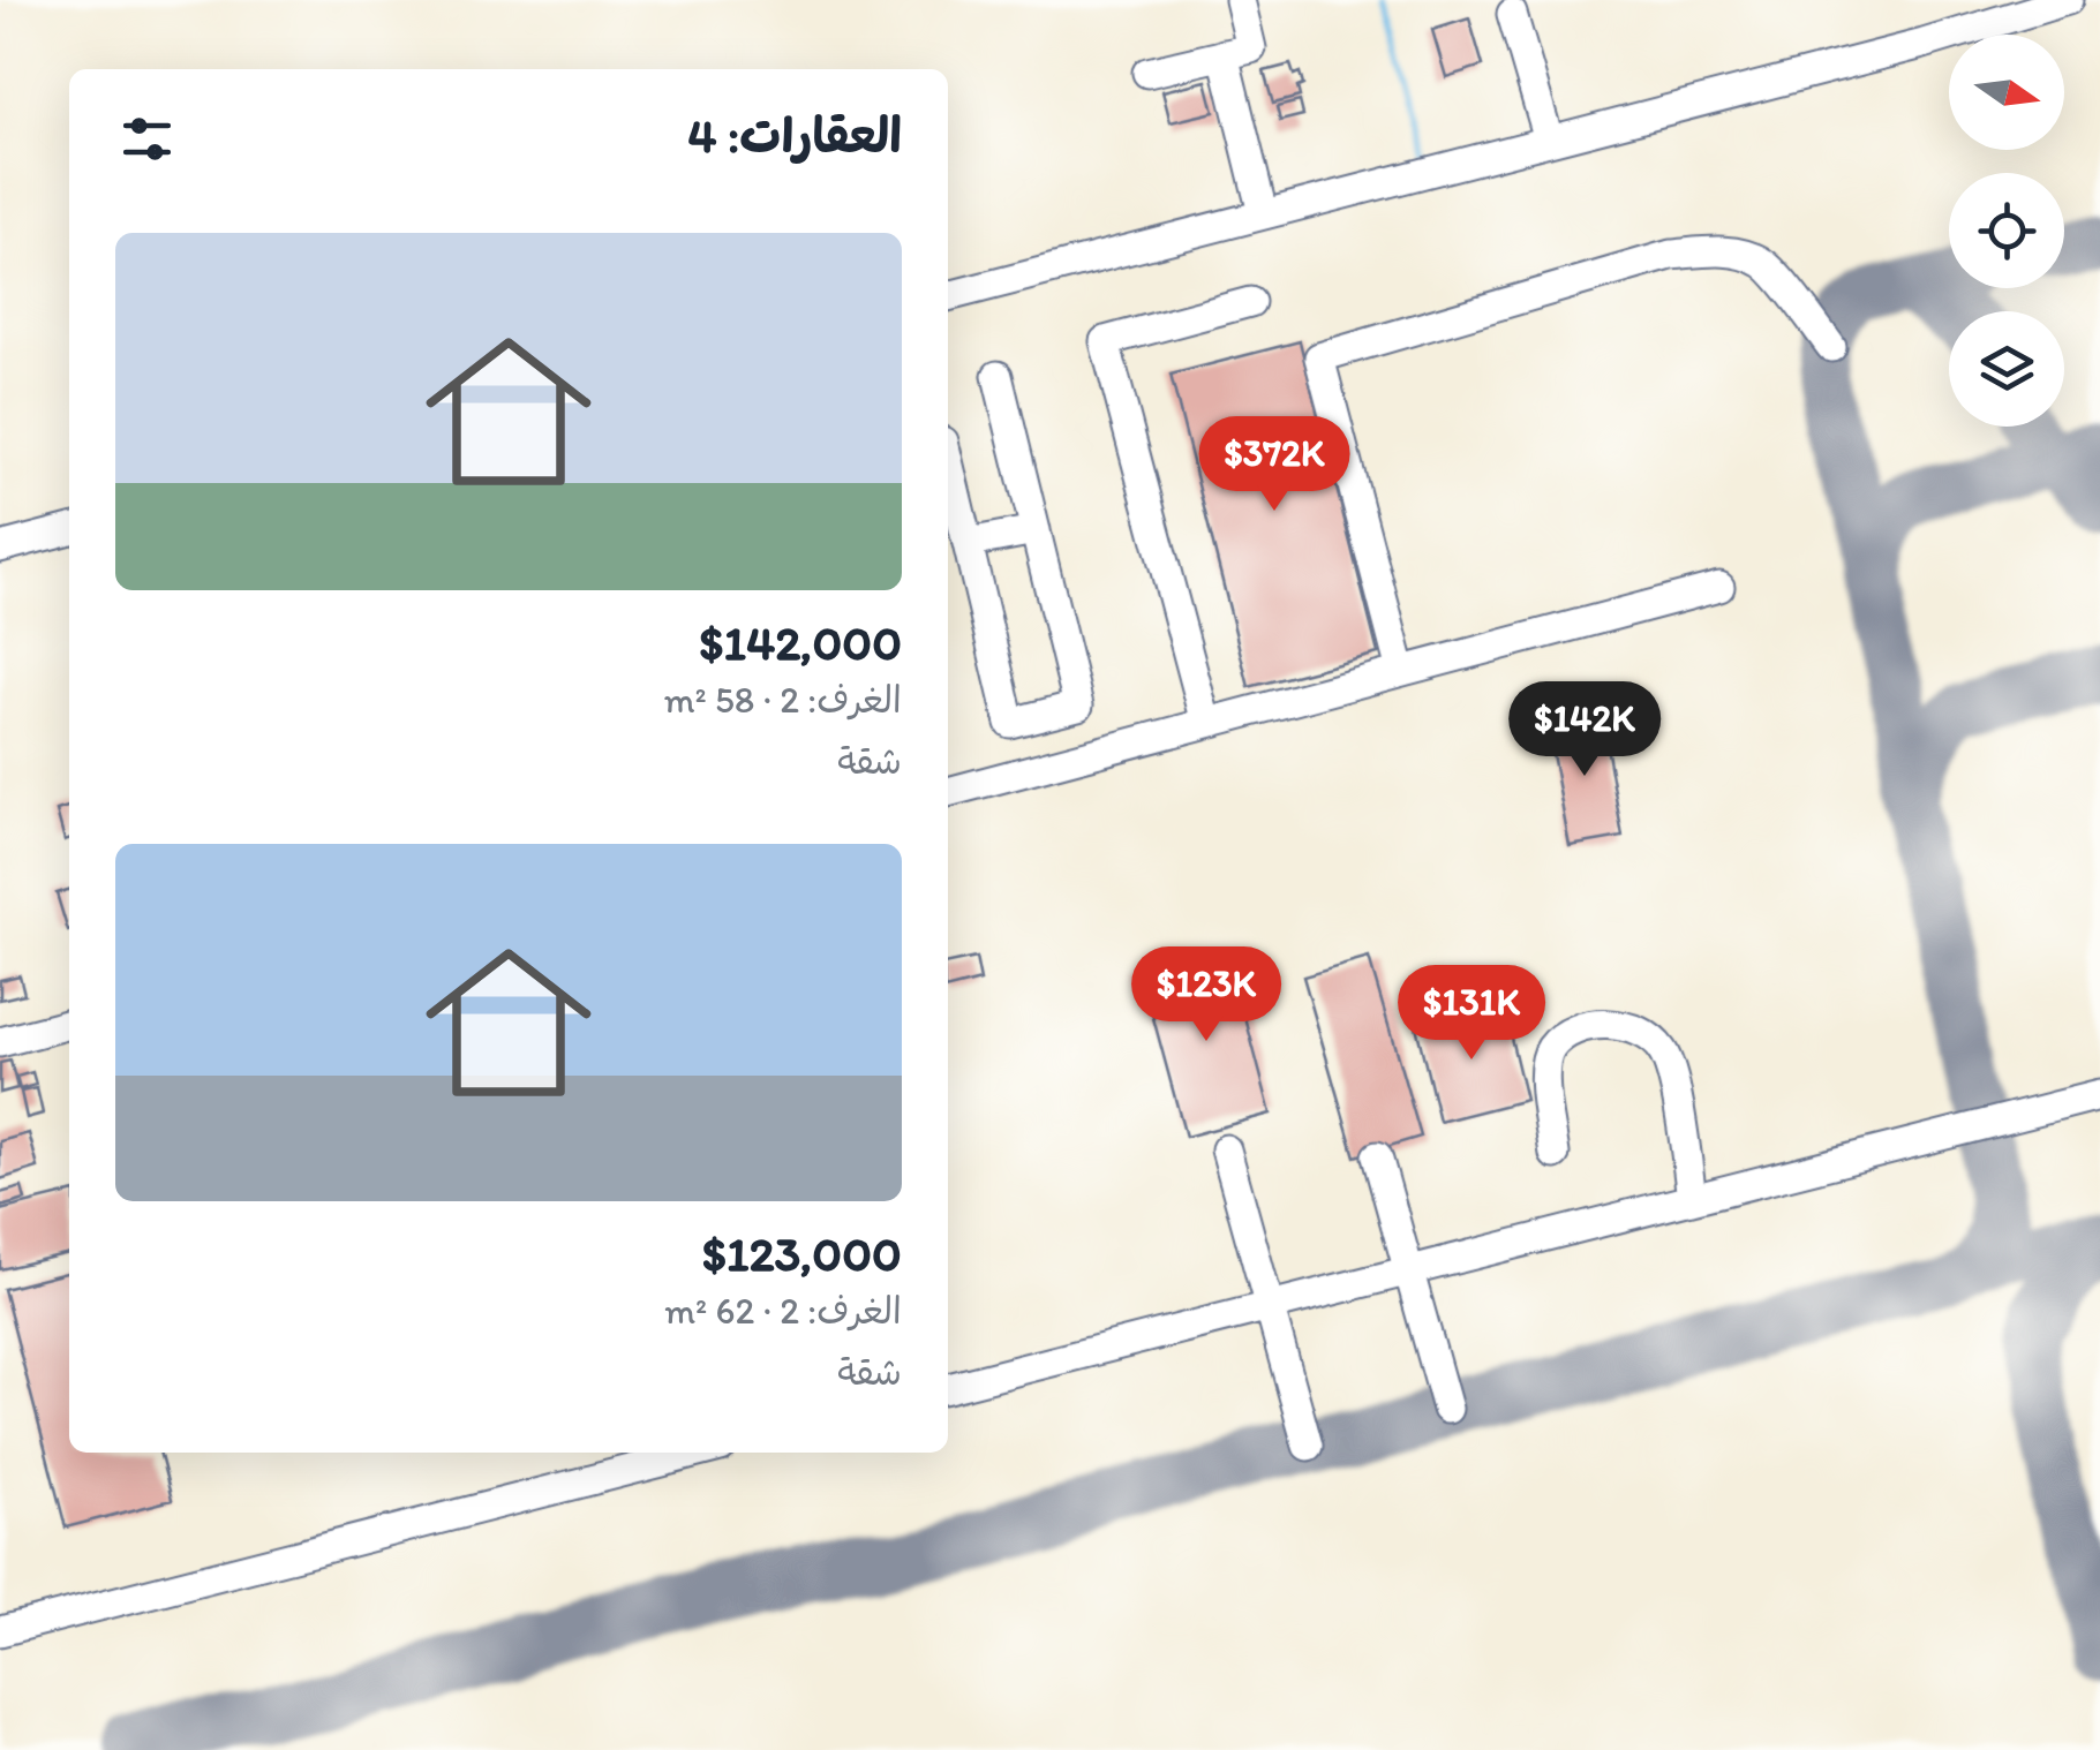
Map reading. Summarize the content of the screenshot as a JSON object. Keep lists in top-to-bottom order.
{
  "north": "right",
  "page": {
    "heading": "العقارات: 4",
    "list": [
      {
        "name": "$142,000",
        "note": "الغرف: 2 · 58 m² · شقة"
      },
      {
        "name": "$123,000",
        "note": "الغرف: 2 · 62 m² · شقة"
      }
    ],
    "price": [
      "$372K",
      "$142K",
      "$123K",
      "$131K"
    ]
  }
}
